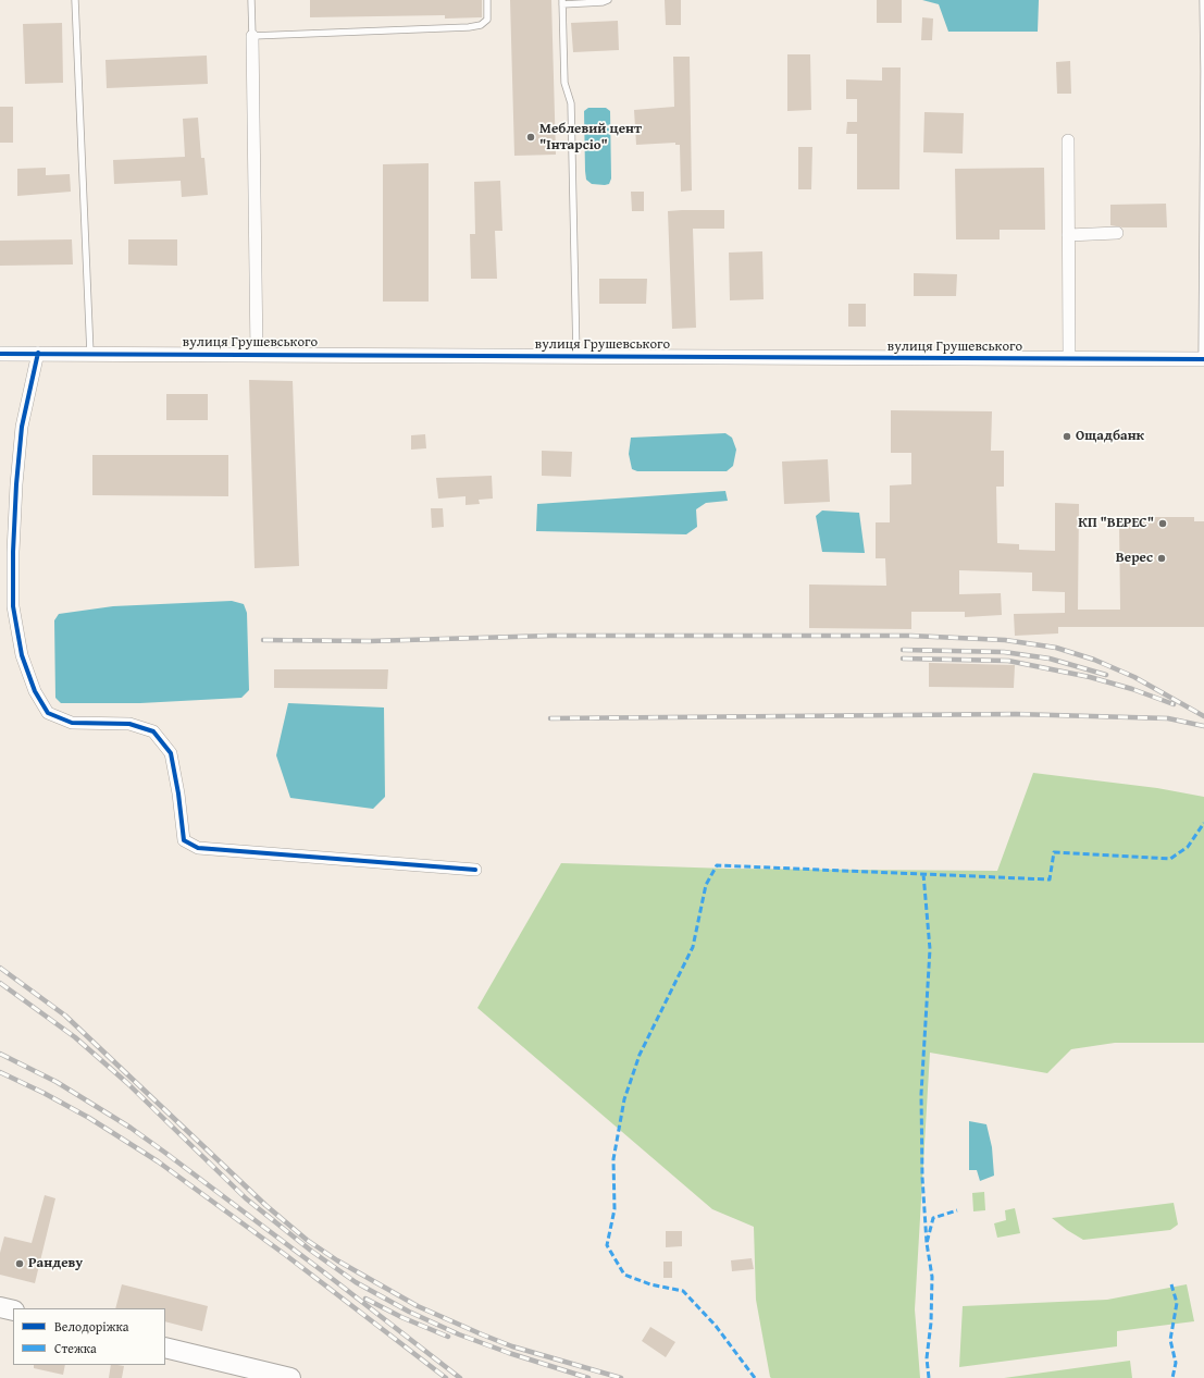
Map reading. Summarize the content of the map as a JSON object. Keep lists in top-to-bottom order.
{
  "streets": {
    "street": ["вулиця Грушевського"]
  },
  "places": [
    "Меблевий цент \"Інтарсіо\"",
    "Ощадбанк",
    "КП \"ВЕРЕС\"",
    "Верес",
    "Рандеву"
  ],
  "legend": ["Велодоріжка", "Стежка"]
}
